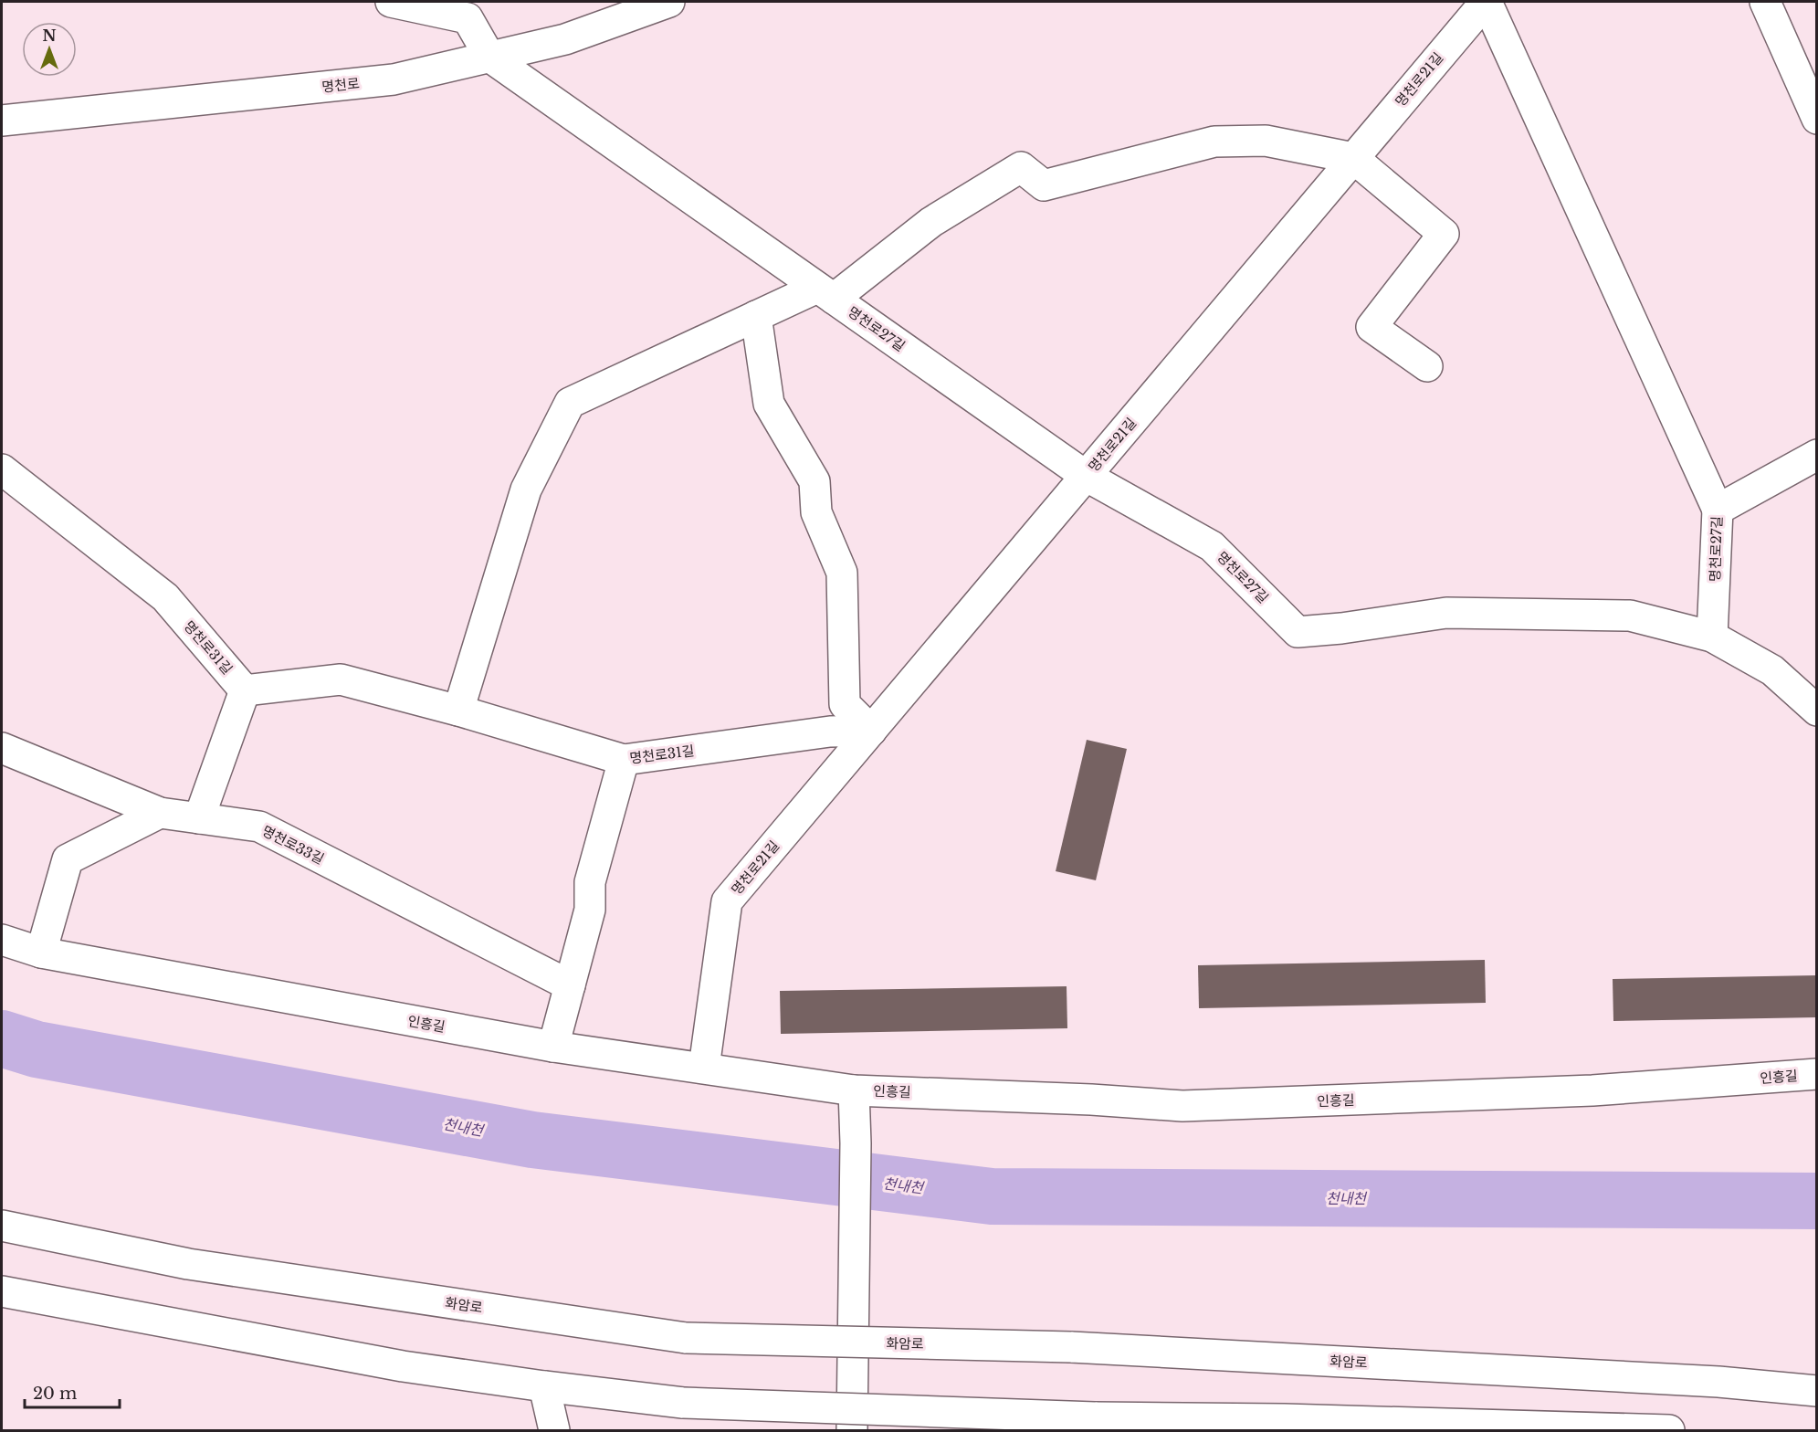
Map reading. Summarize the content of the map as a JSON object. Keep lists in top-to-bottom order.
{
  "streets": {
    "street": [
      "명천로21길",
      "명천로",
      "명천로27길",
      "명천로31길",
      "명천로33길",
      "인흥길",
      "화암로"
    ]
  },
  "crossings": [
    ["명천로21길", "명천로27길"],
    ["명천로21길", "명천로31길"],
    ["명천로21길", "인흥길"],
    ["명천로", "명천로27길"],
    ["명천로27길", "명천로31길"]
  ],
  "water": ["천내천"],
  "scale_bar": "20 m",
  "north": "top"
}
